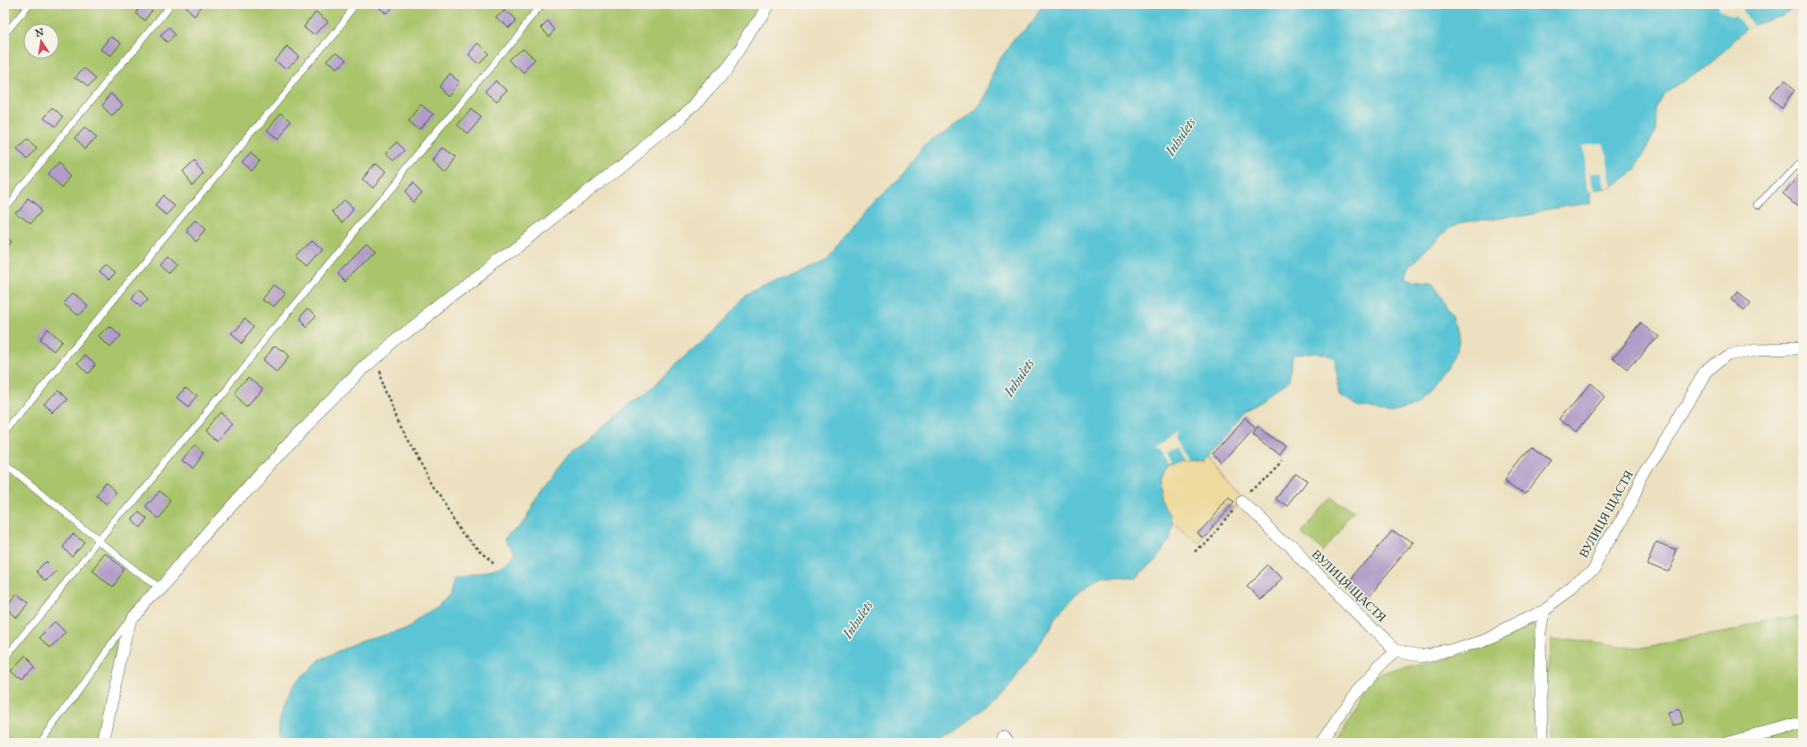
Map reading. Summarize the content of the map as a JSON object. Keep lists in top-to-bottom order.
{
  "streets": {
    "street": ["ВУЛИЦЯ ЩАСТЯ"]
  },
  "water": ["Inhulets"],
  "north": "top"
}
